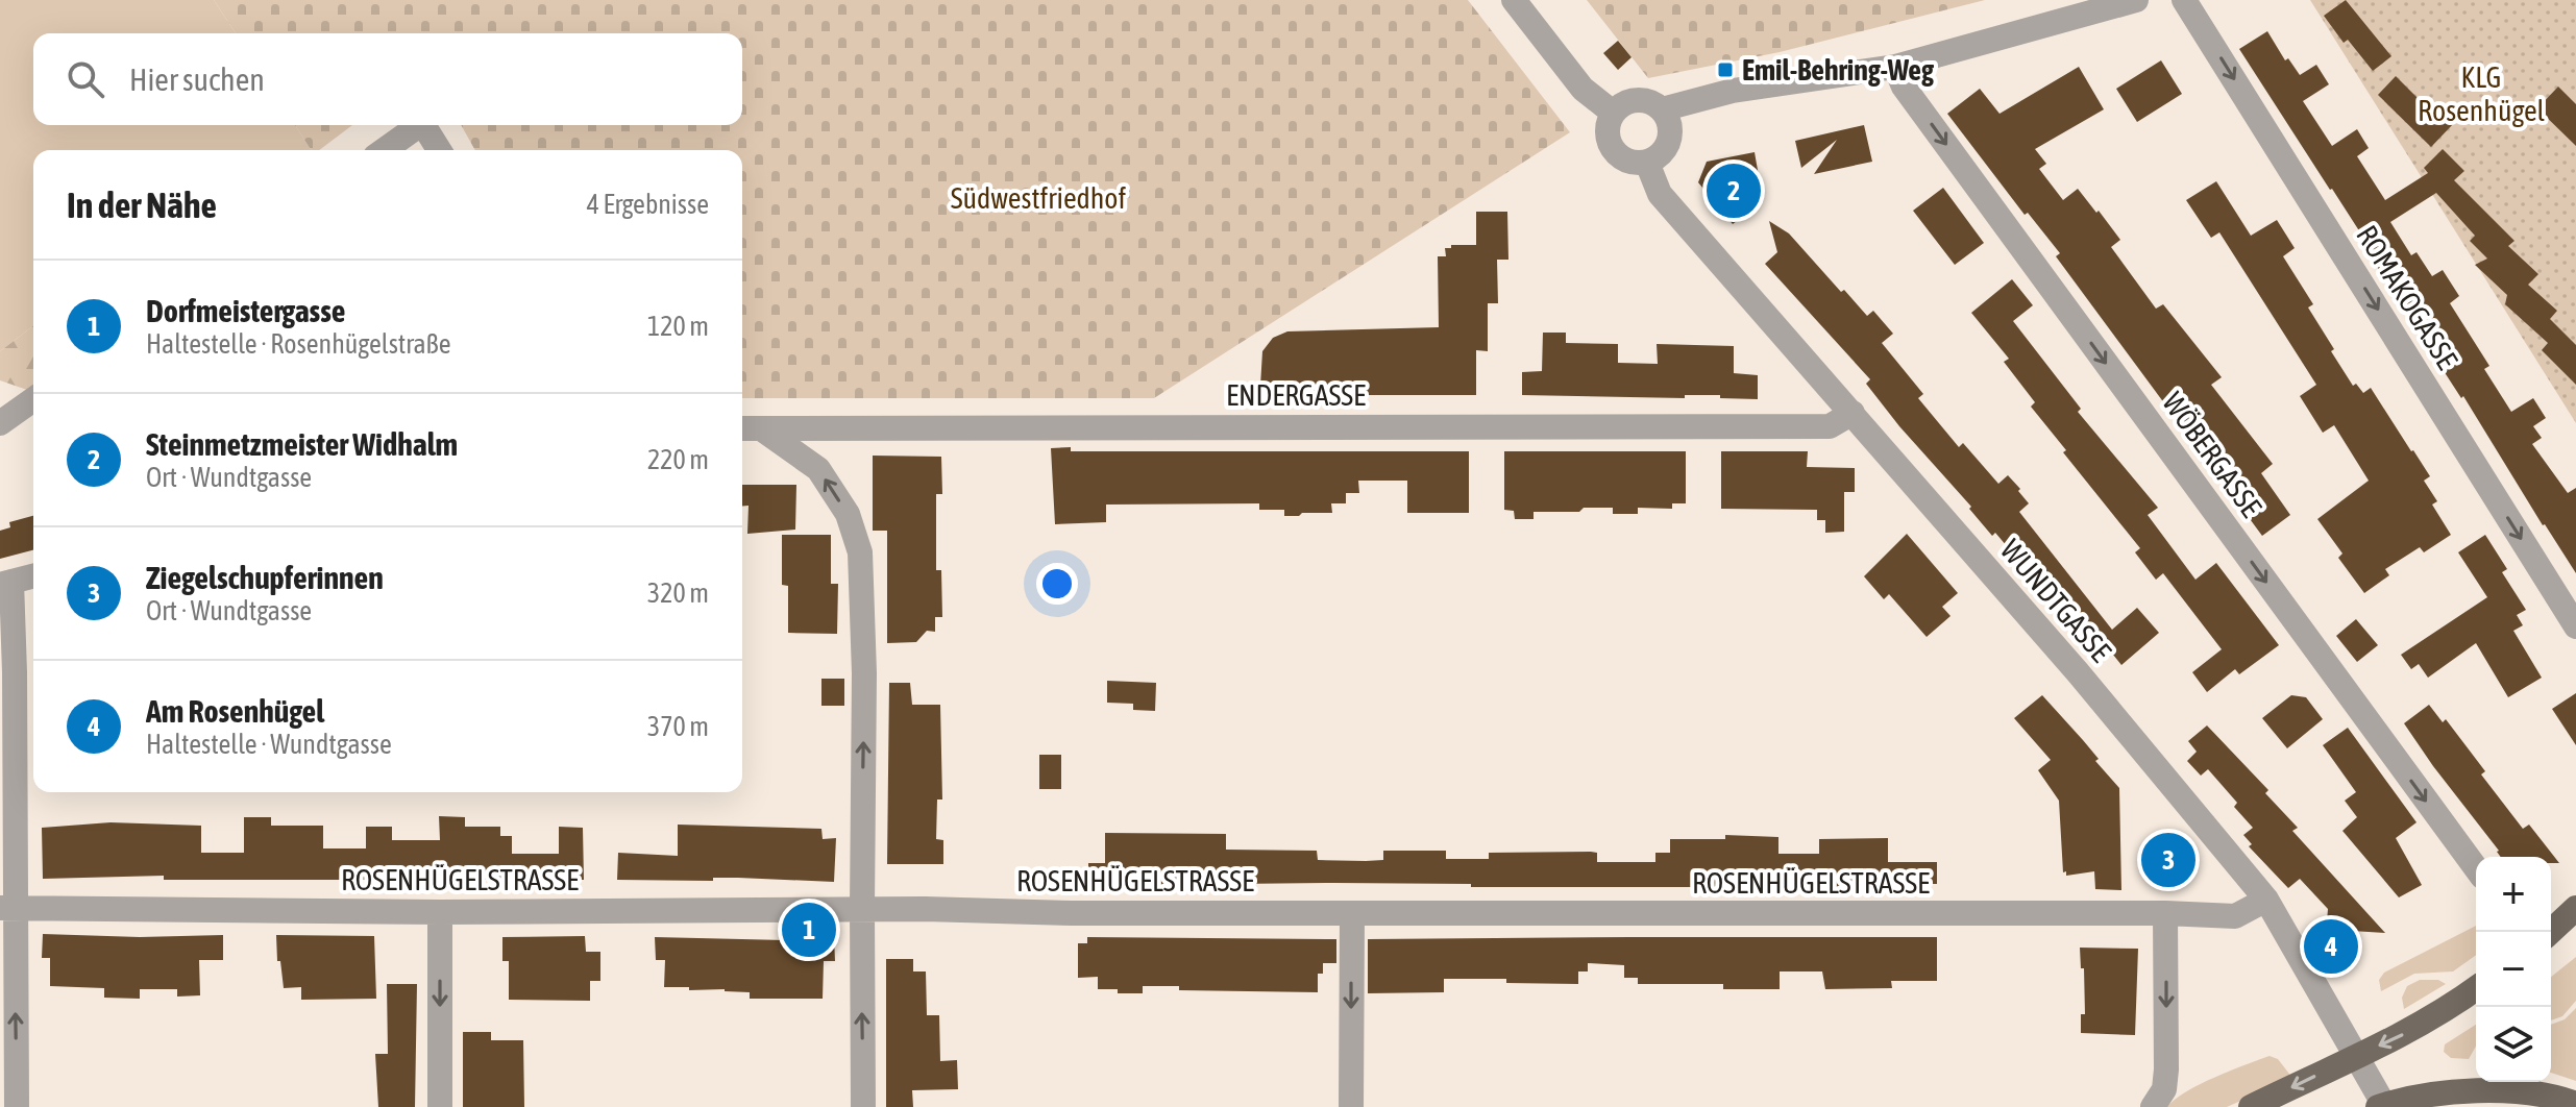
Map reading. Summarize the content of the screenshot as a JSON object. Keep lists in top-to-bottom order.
{
  "streets": {
    "street": [
      "ROMAKOGASSE",
      "ENDERGASSE",
      "WÖBERGASSE",
      "WUNDTGASSE",
      "ROSENHÜGELSTRASSE"
    ]
  },
  "crossings": [
    ["ENDERGASSE", "WUNDTGASSE"],
    ["WUNDTGASSE", "ROSENHÜGELSTRASSE"]
  ],
  "one_way": ["ROMAKOGASSE", "WÖBERGASSE"],
  "parks": ["KLG Rosenhügel", "Südwestfriedhof"],
  "places": {
    "transit": ["Emil-Behring-Weg"]
  },
  "page": {
    "search": "Hier suchen",
    "heading": ["In der Nähe", "4 Ergebnisse"],
    "pins": [
      "2",
      "3",
      "1",
      "4"
    ],
    "list": [
      {
        "mark": "1",
        "name": "Dorfmeistergasse",
        "note": "Haltestelle · Rosenhügelstraße",
        "value": "120 m"
      },
      {
        "mark": "2",
        "name": "Steinmetzmeister Widhalm",
        "note": "Ort · Wundtgasse",
        "value": "220 m"
      },
      {
        "mark": "3",
        "name": "Ziegelschupferinnen",
        "note": "Ort · Wundtgasse",
        "value": "320 m"
      },
      {
        "mark": "4",
        "name": "Am Rosenhügel",
        "note": "Haltestelle · Wundtgasse",
        "value": "370 m"
      }
    ],
    "map_buttons": ["+", "−"]
  }
}
